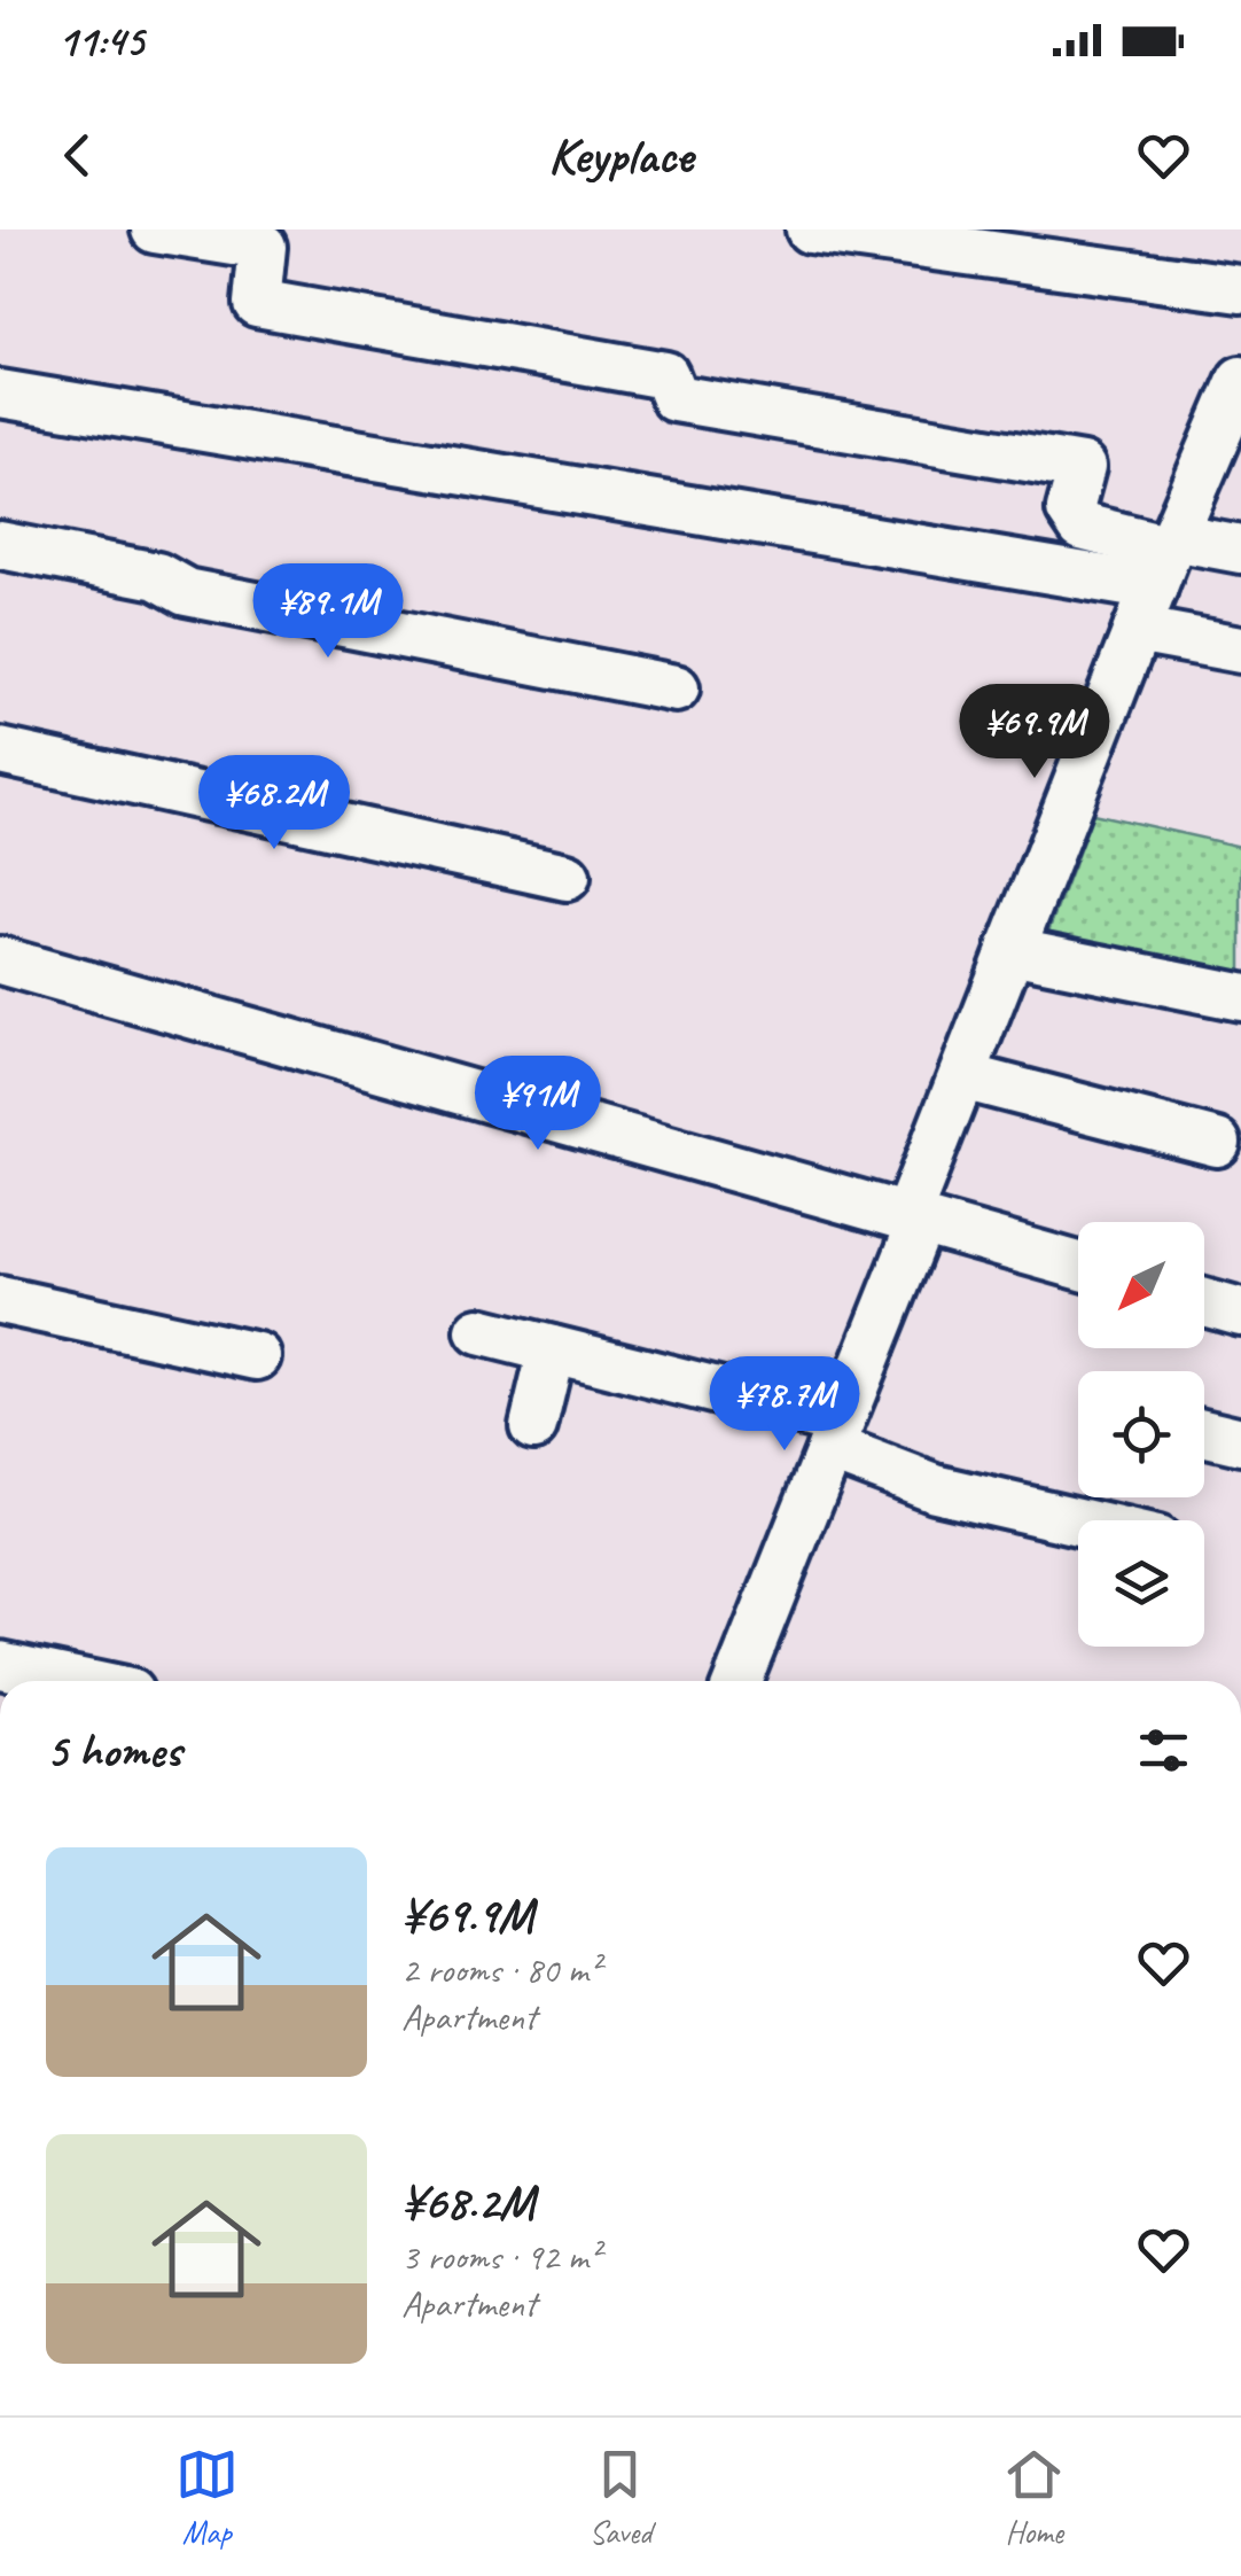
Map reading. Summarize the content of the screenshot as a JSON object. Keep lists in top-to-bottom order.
{
  "north": "bottom left",
  "page": {
    "status": "11:45",
    "header": "Keyplace",
    "price": [
      "¥89.1M",
      "¥69.9M",
      "¥68.2M",
      "¥91M",
      "¥78.7M"
    ],
    "heading": "5 homes",
    "list": [
      {
        "name": "¥69.9M",
        "note": "2 rooms · 80 m² · Apartment"
      },
      {
        "name": "¥68.2M",
        "note": "3 rooms · 92 m² · Apartment"
      }
    ],
    "tabs": ["Map", "Saved", "Home"]
  }
}
